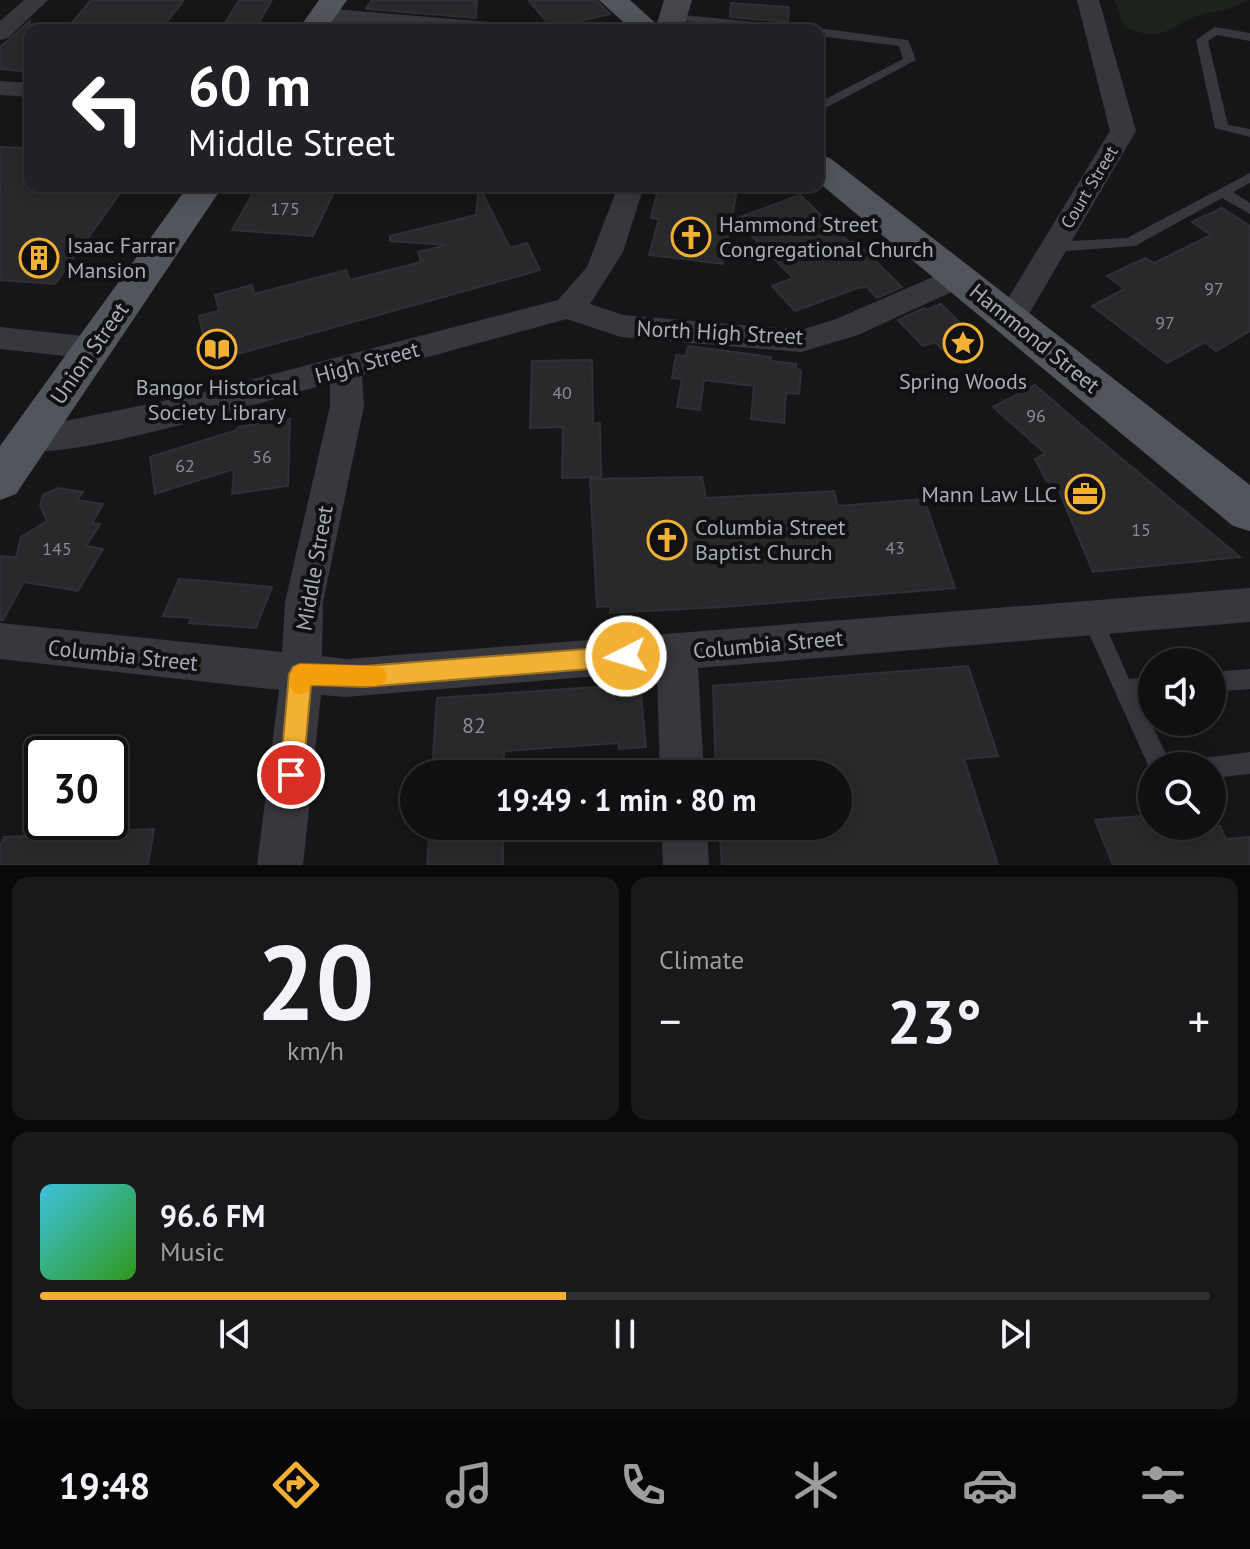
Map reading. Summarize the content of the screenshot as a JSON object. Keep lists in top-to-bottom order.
{
  "streets": {
    "main road": ["Hammond Street", "Union Street"],
    "street": [
      "Court Street",
      "North High Street",
      "High Street",
      "Middle Street",
      "Columbia Street"
    ]
  },
  "crossings": [
    ["Court Street", "Hammond Street"],
    ["North High Street", "Hammond Street"],
    ["North High Street", "High Street"],
    ["Union Street", "High Street"],
    ["High Street", "Middle Street"],
    ["Middle Street", "Columbia Street"]
  ],
  "places": {
    "church": ["Hammond Street Congregational Church", "Columbia Street Baptist Church"],
    "building": ["Isaac Farrar Mansion"],
    "place": ["Spring Woods"],
    "library": ["Bangor Historical Society Library"],
    "office": ["Mann Law LLC"]
  },
  "house_numbers": [
    "175",
    "97",
    "97",
    "40",
    "96",
    "56",
    "62",
    "15",
    "43",
    "145",
    "82"
  ],
  "page": {
    "turn": ["60 m", "Middle Street"],
    "limit": "30",
    "trip": "19:49 · 1 min · 80 m",
    "tile": [
      ["20", "km/h"],
      "Climate"
    ],
    "heat": ["−", "23°", "+"],
    "song": ["96.6 FM", "Music"],
    "tabs": "19:48"
  }
}
